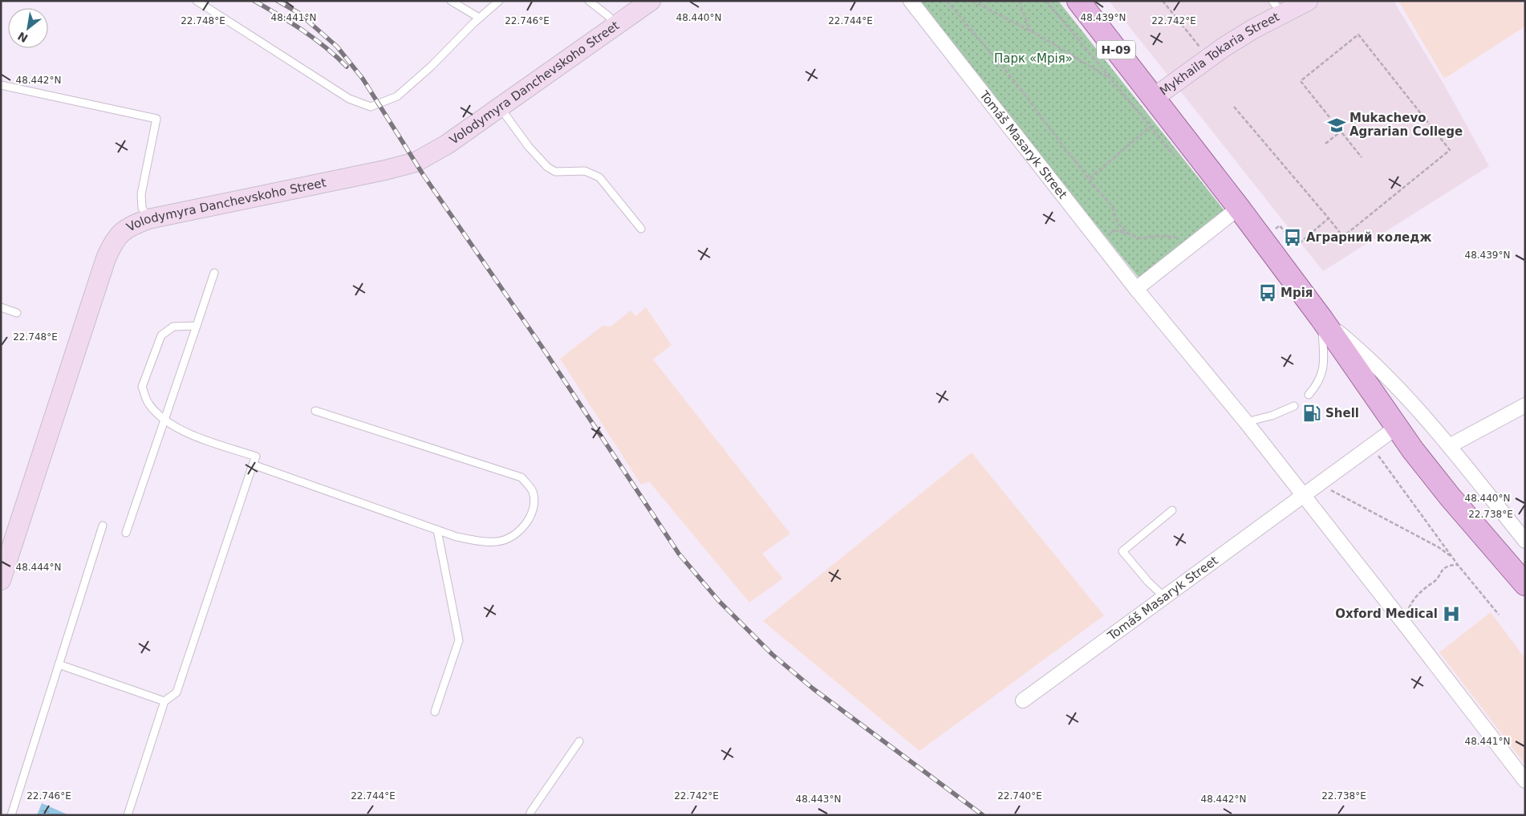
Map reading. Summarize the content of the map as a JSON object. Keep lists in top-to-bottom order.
{
  "streets": {
    "main road": ["Н-09"],
    "street": ["Mykhaila Tokaria Street", "Volodymyra Danchevskoho Street", "Tomáš Masaryk Street"]
  },
  "crossings": [
    ["Н-09", "Mykhaila Tokaria Street"]
  ],
  "parks": ["Парк «Мрія»"],
  "places": {
    "school or university": ["Mukachevo Agrarian College"],
    "bus stop": ["Аграрний коледж", "Мрія"],
    "fuel station": ["Shell"],
    "hospital": ["Oxford Medical"]
  },
  "north": "bottom left",
  "coordinates": [
    "48.441°N",
    "48.440°N",
    "48.439°N",
    "22.744°E",
    "22.748°E",
    "22.746°E",
    "22.742°E",
    "48.442°N",
    "22.738°E",
    "48.444°N",
    "22.740°E",
    "48.443°N"
  ]
}
